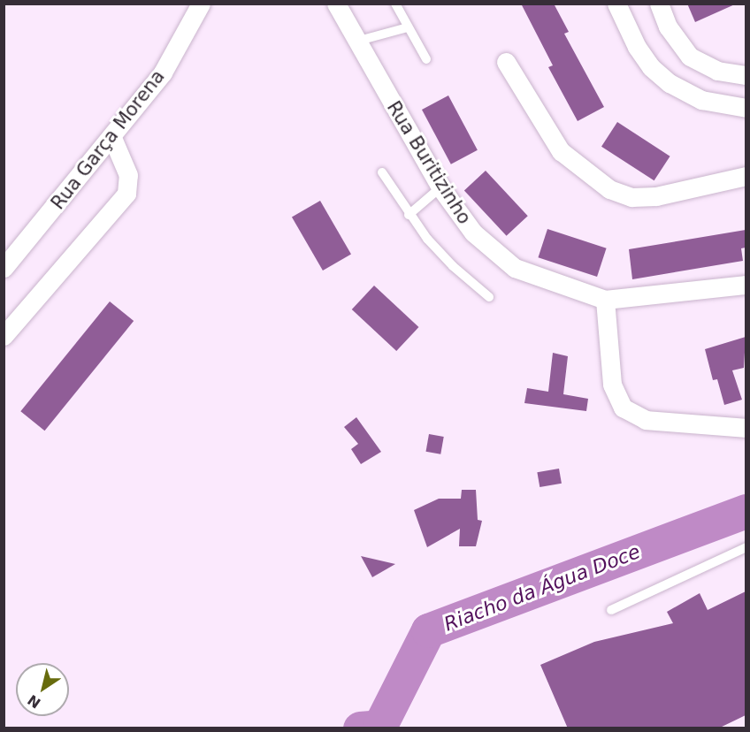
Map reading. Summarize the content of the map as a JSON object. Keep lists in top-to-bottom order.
{
  "streets": {
    "street": ["Rua Garça Morena", "Rua Buritizinho"]
  },
  "water": ["Riacho da Água Doce"],
  "north": "bottom left"
}
